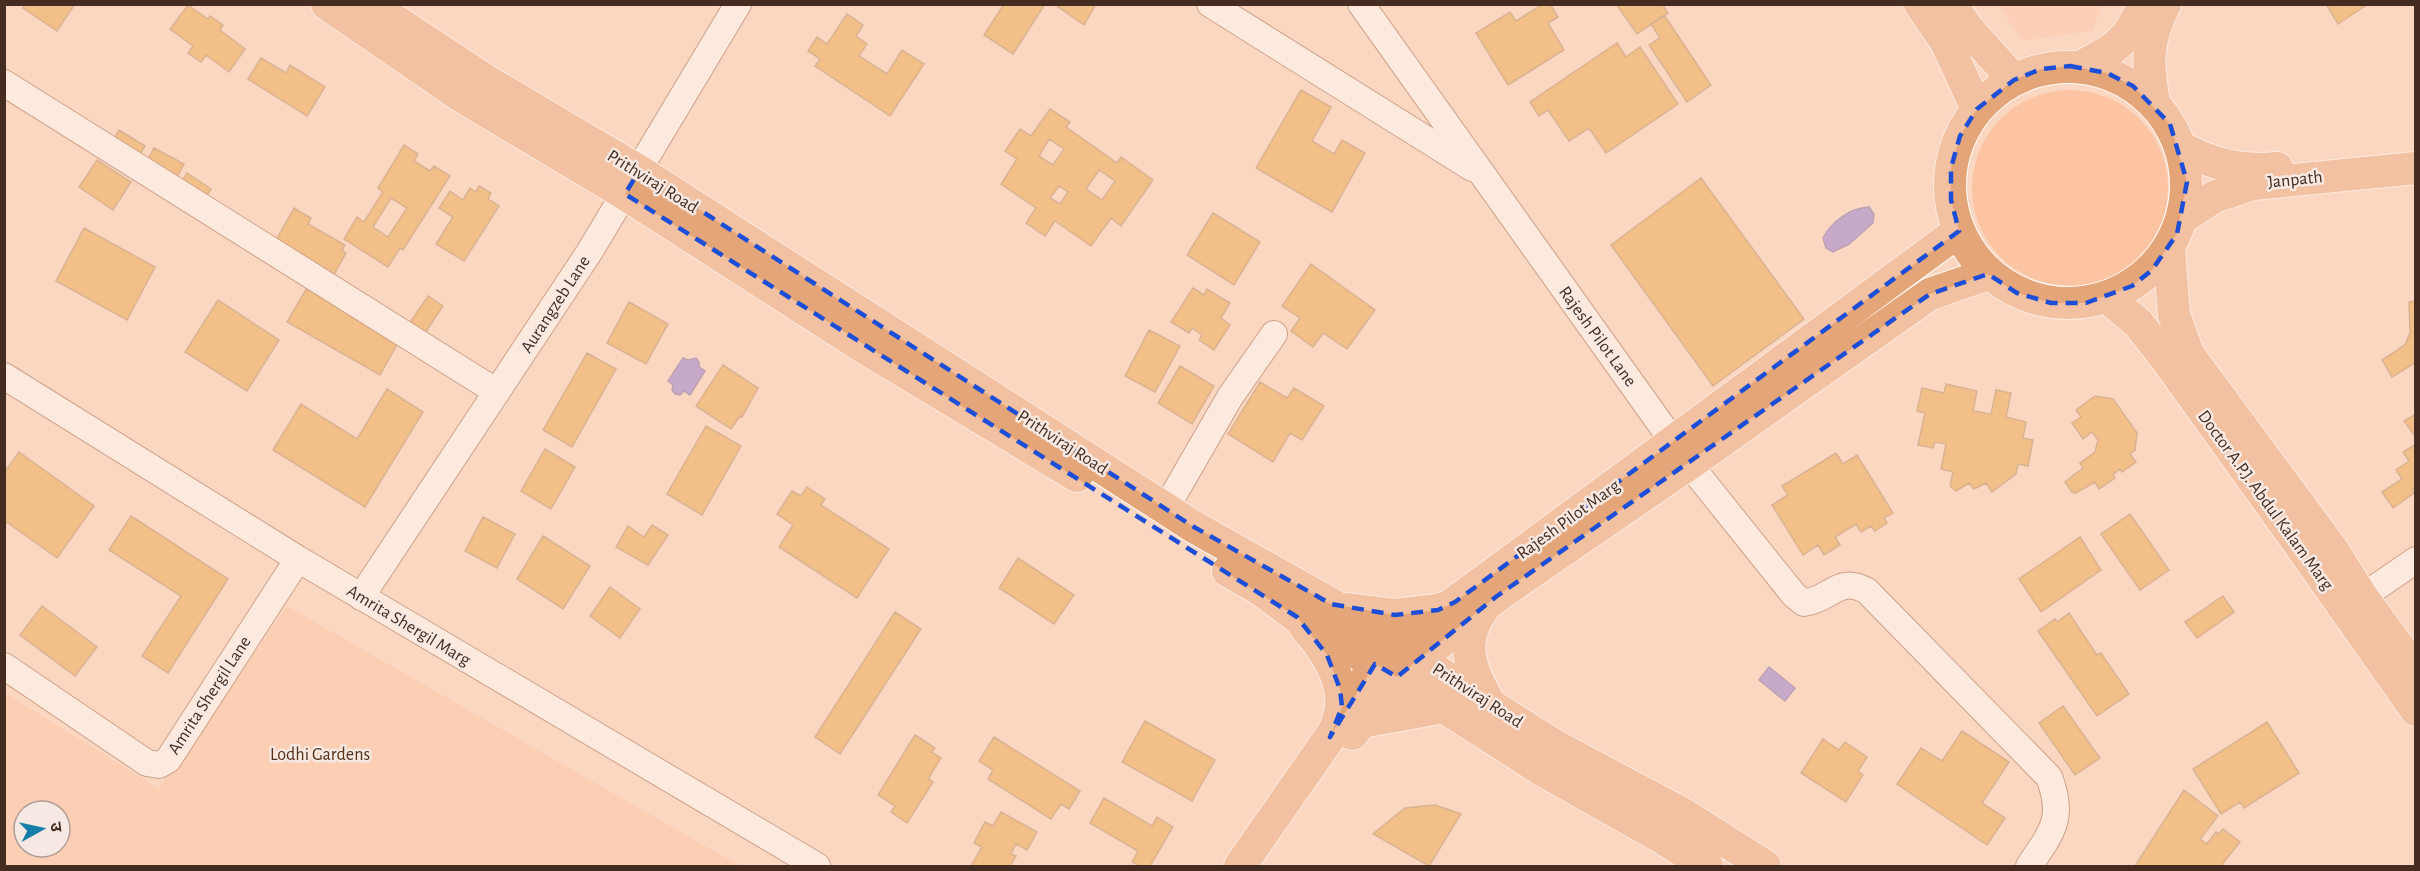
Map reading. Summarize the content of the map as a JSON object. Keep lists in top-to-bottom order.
{
  "streets": {
    "main road": [
      "Janpath",
      "Prithviraj Road",
      "Doctor A.P.J. Abdul Kalam Marg",
      "Rajesh Pilot Marg"
    ],
    "street": [
      "Aurangzeb Lane",
      "Rajesh Pilot Lane",
      "Amrita Shergil Marg",
      "Amrita Shergil Lane"
    ]
  },
  "crossings": [
    ["Prithviraj Road", "Aurangzeb Lane"],
    ["Prithviraj Road", "Rajesh Pilot Marg"],
    ["Aurangzeb Lane", "Amrita Shergil Marg"],
    ["Rajesh Pilot Lane", "Rajesh Pilot Marg"],
    ["Amrita Shergil Marg", "Amrita Shergil Lane"]
  ],
  "parks": ["Lodhi Gardens"],
  "north": "right"
}
